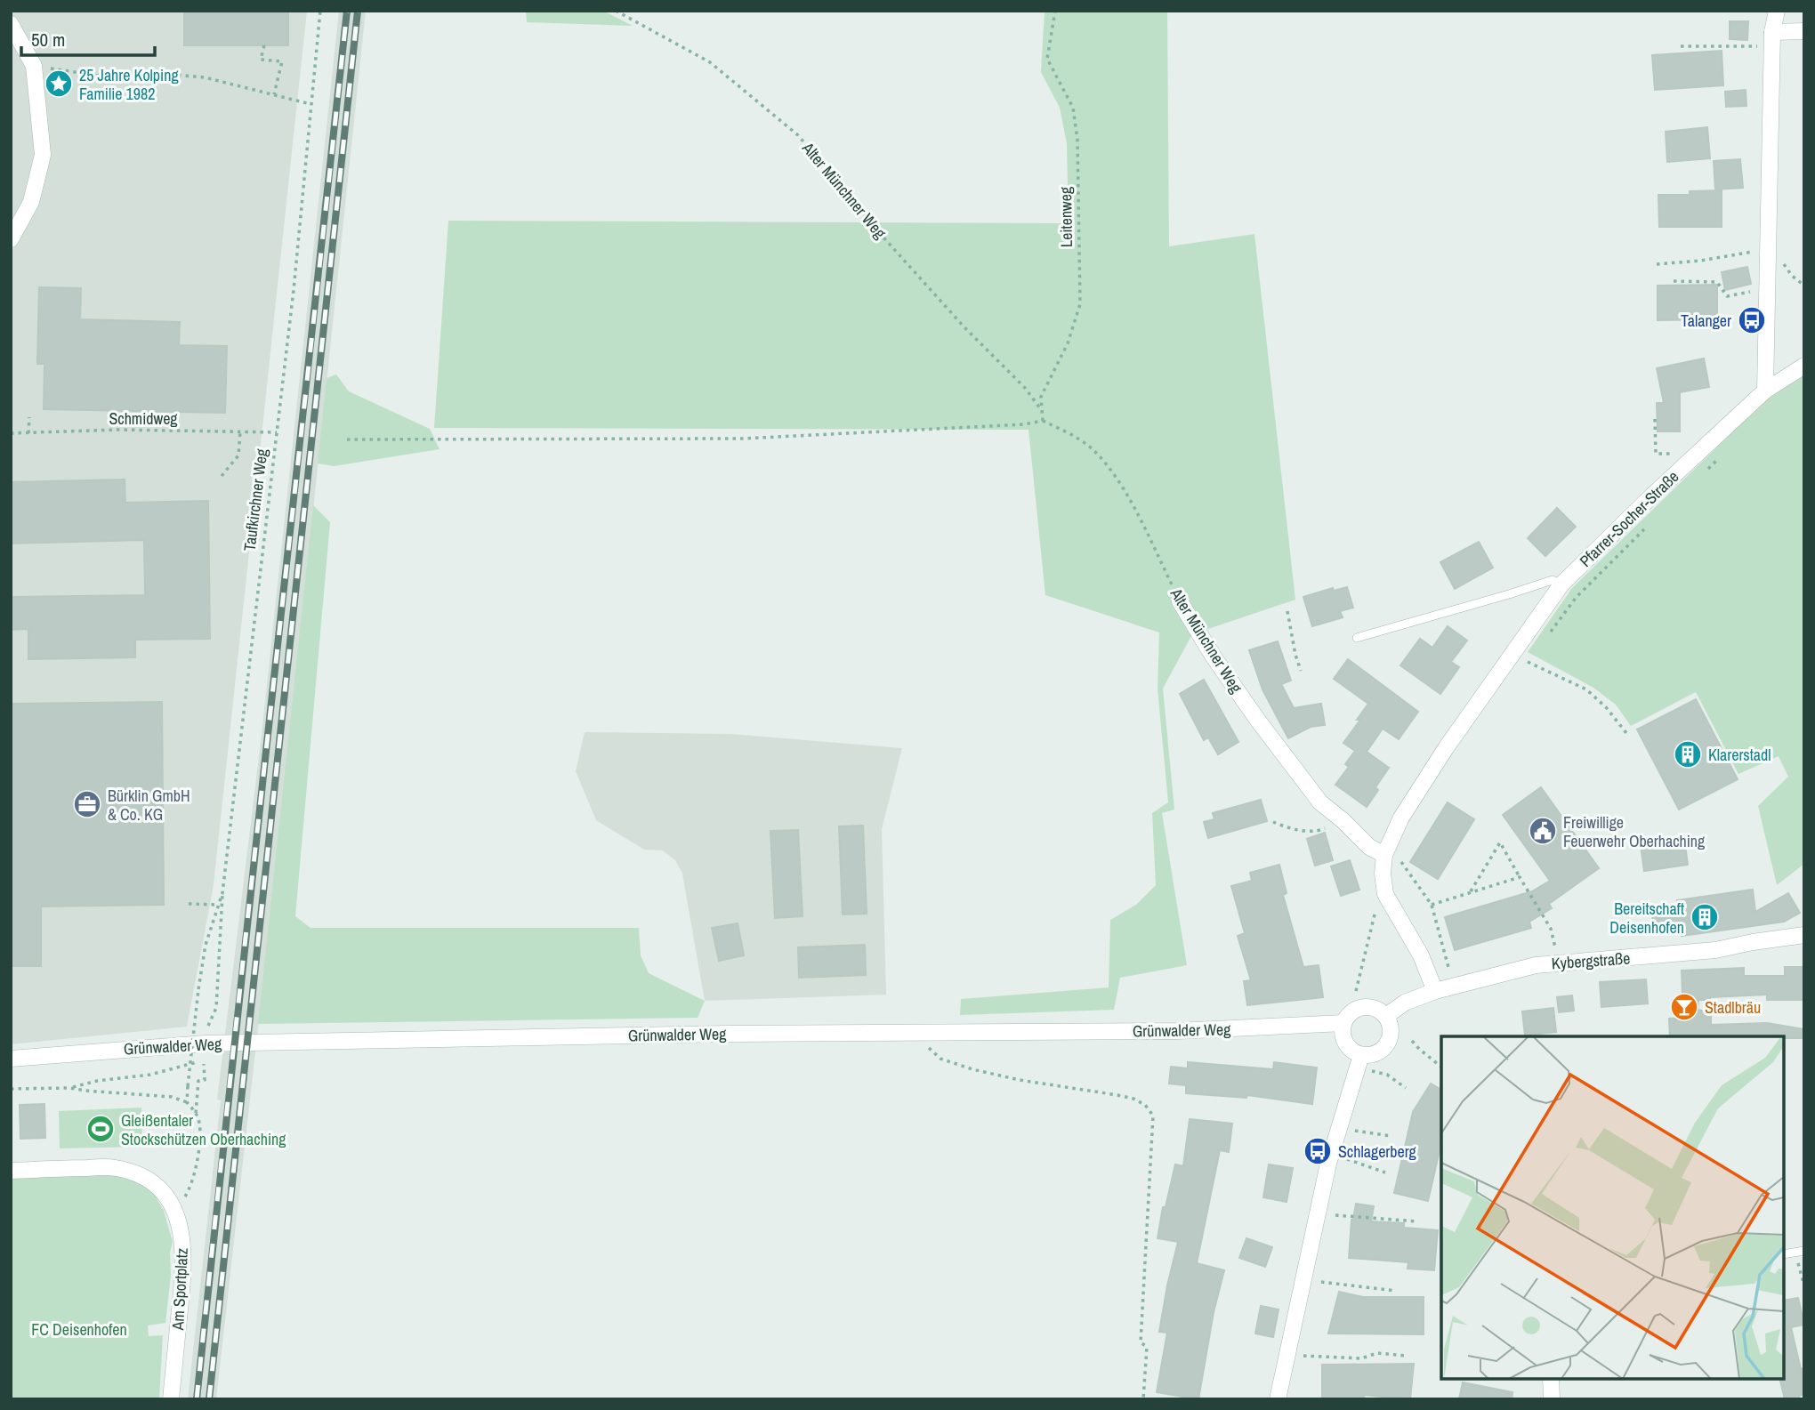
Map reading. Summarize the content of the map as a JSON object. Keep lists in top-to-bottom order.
{
  "streets": {
    "street": [
      "Alter Münchner Weg",
      "Pfarrer-Socher-Straße",
      "Kybergstraße",
      "Grünwalder Weg",
      "Am Sportplatz"
    ],
    "path": ["Leitenweg", "Schmidweg", "Taufkirchner Weg"]
  },
  "crossings": [
    ["Alter Münchner Weg", "Leitenweg"],
    ["Alter Münchner Weg", "Pfarrer-Socher-Straße"],
    ["Schmidweg", "Taufkirchner Weg"],
    ["Pfarrer-Socher-Straße", "Kybergstraße"],
    ["Kybergstraße", "Grünwalder Weg"]
  ],
  "parks": ["FC Deisenhofen"],
  "places": {
    "place": ["25 Jahre Kolping Familie 1982"],
    "bus stop": ["Talanger", "Schlagerberg"],
    "building": ["Klarerstadl", "Bereitschaft Deisenhofen"],
    "office": ["Bürklin GmbH & Co. KG"],
    "public building": ["Freiwillige Feuerwehr Oberhaching"],
    "bar": ["Stadlbräu"],
    "sports": ["Gleißentaler Stockschützen Oberhaching"]
  },
  "scale_bar": "50 m"
}
